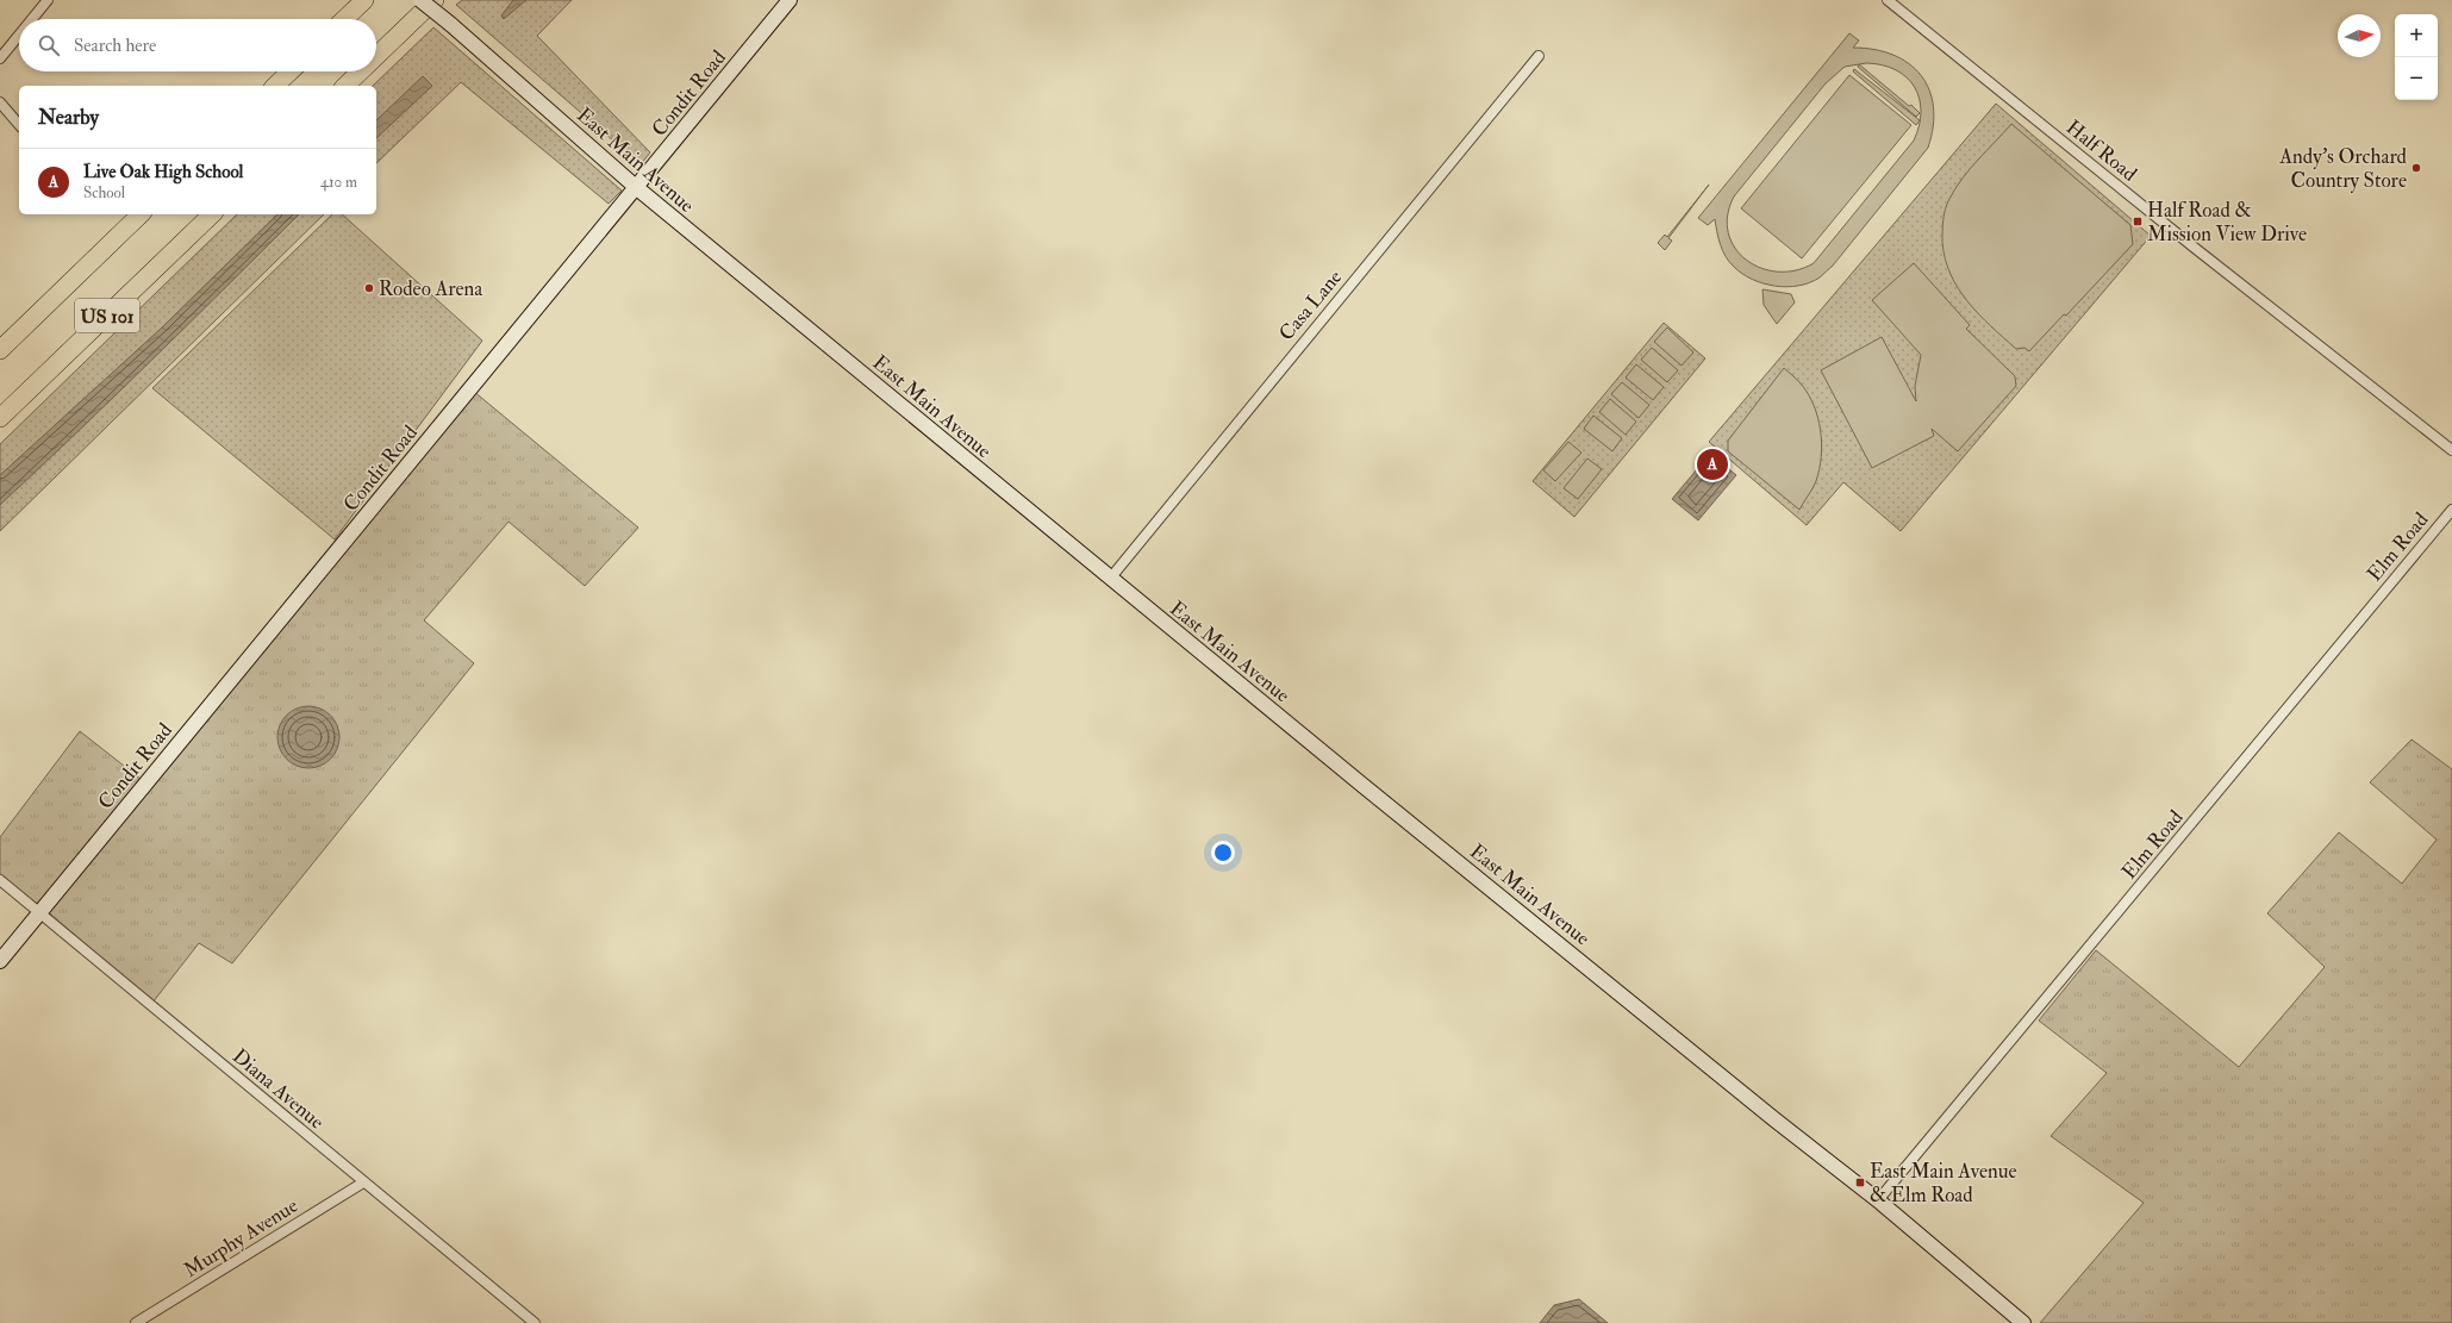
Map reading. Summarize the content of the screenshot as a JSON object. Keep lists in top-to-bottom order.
{
  "streets": {
    "highway": ["US 101"],
    "street": [
      "Condit Road",
      "Half Road",
      "East Main Avenue",
      "Casa Lane",
      "Elm Road",
      "Diana Avenue",
      "Murphy Avenue"
    ]
  },
  "crossings": [
    ["Condit Road", "East Main Avenue"],
    ["Condit Road", "Diana Avenue"],
    ["East Main Avenue", "Casa Lane"],
    ["East Main Avenue", "Elm Road"],
    ["Diana Avenue", "Murphy Avenue"]
  ],
  "places": {
    "other": ["Andy's Orchard Country Store", "Rodeo Arena"],
    "transit": ["Half Road & Mission View Drive", "East Main Avenue & Elm Road"]
  },
  "north": "right",
  "page": {
    "map_buttons": ["+", "−"],
    "search": "Search here",
    "heading": "Nearby",
    "list": [
      {
        "mark": "A",
        "name": "Live Oak High School",
        "note": "School",
        "value": "410 m"
      }
    ],
    "pins": "A"
  }
}
